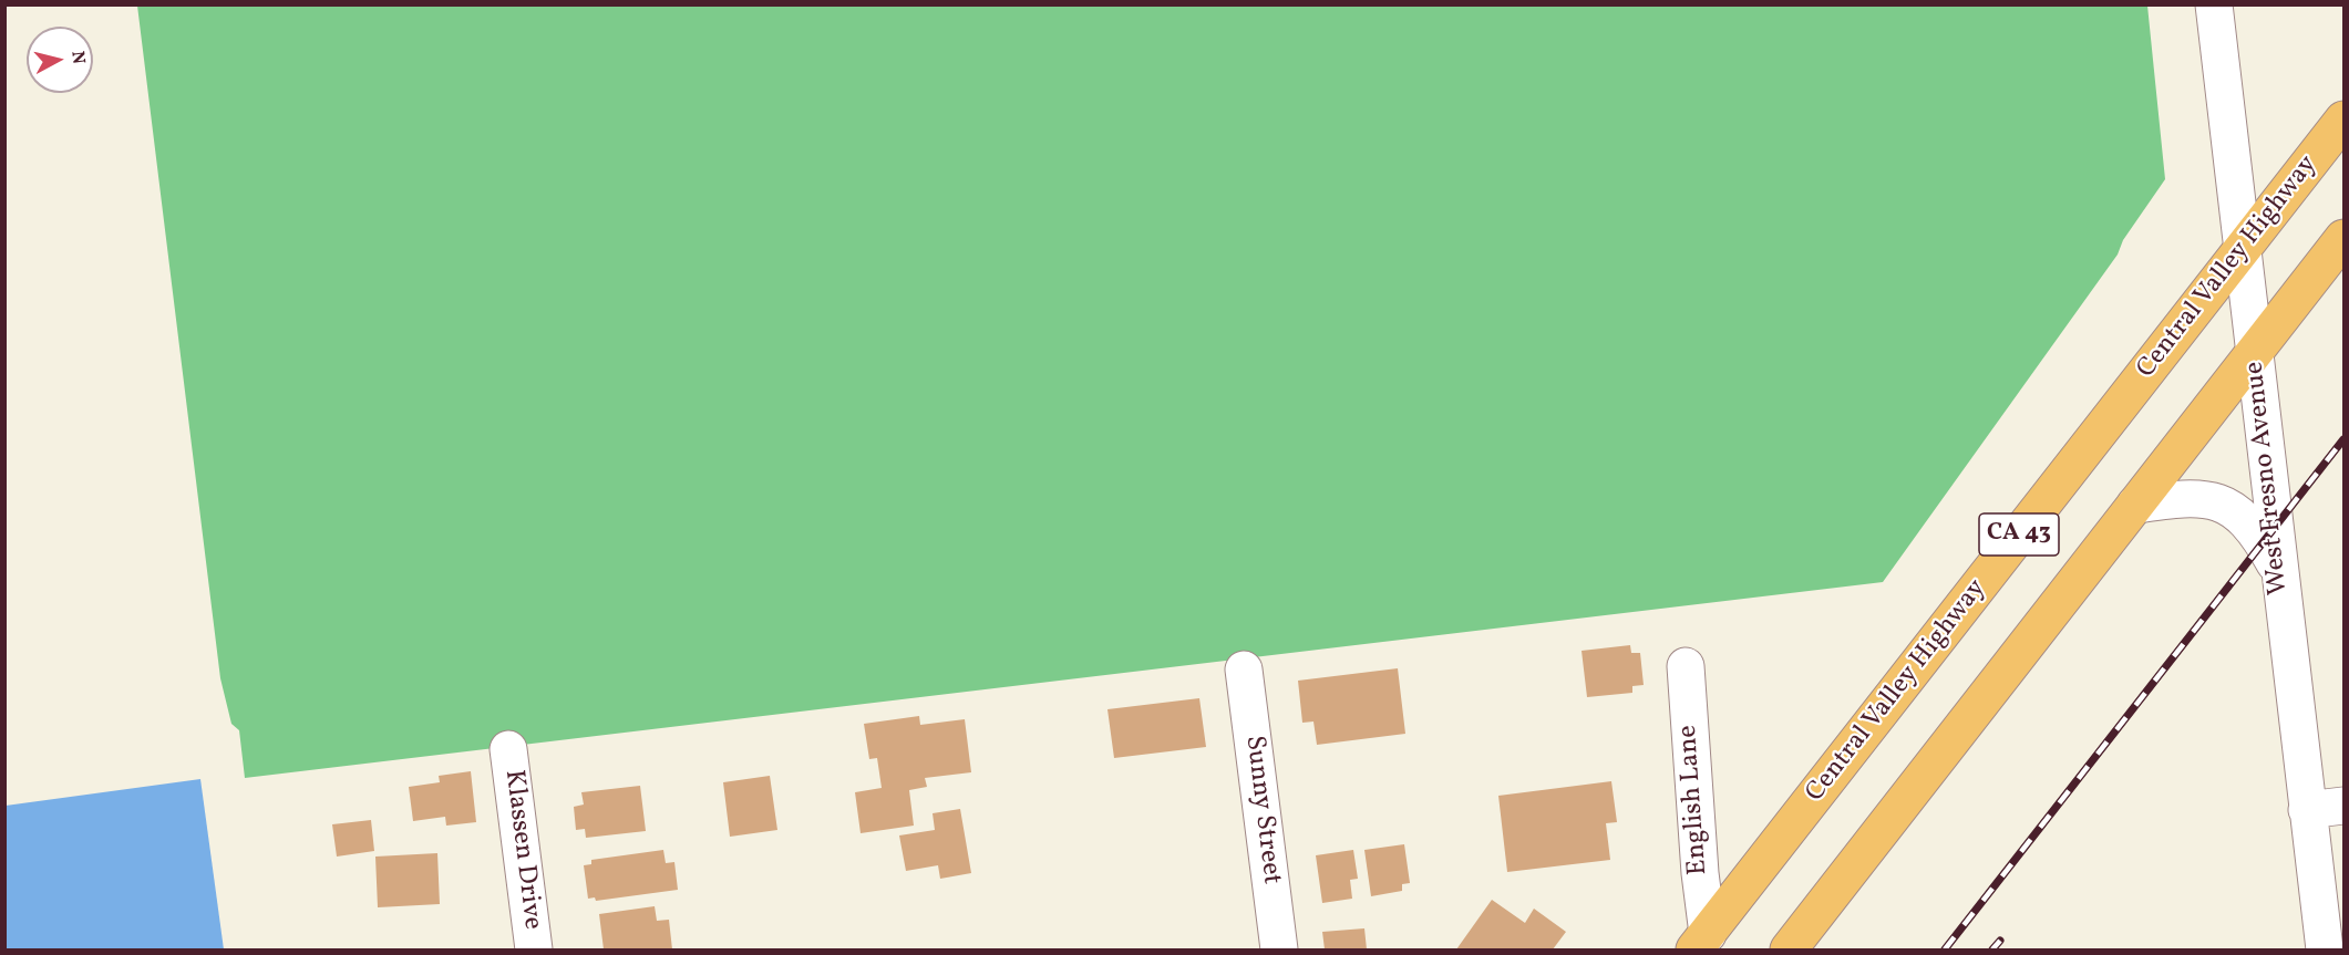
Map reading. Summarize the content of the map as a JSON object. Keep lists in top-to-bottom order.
{
  "streets": {
    "main road": ["Central Valley Highway", "CA 43"],
    "street": [
      "West Fresno Avenue",
      "English Lane",
      "Sunny Street",
      "Klassen Drive"
    ]
  },
  "crossings": [
    ["Central Valley Highway", "West Fresno Avenue"],
    ["Central Valley Highway", "English Lane"],
    ["West Fresno Avenue", "CA 43"]
  ],
  "north": "right"
}
